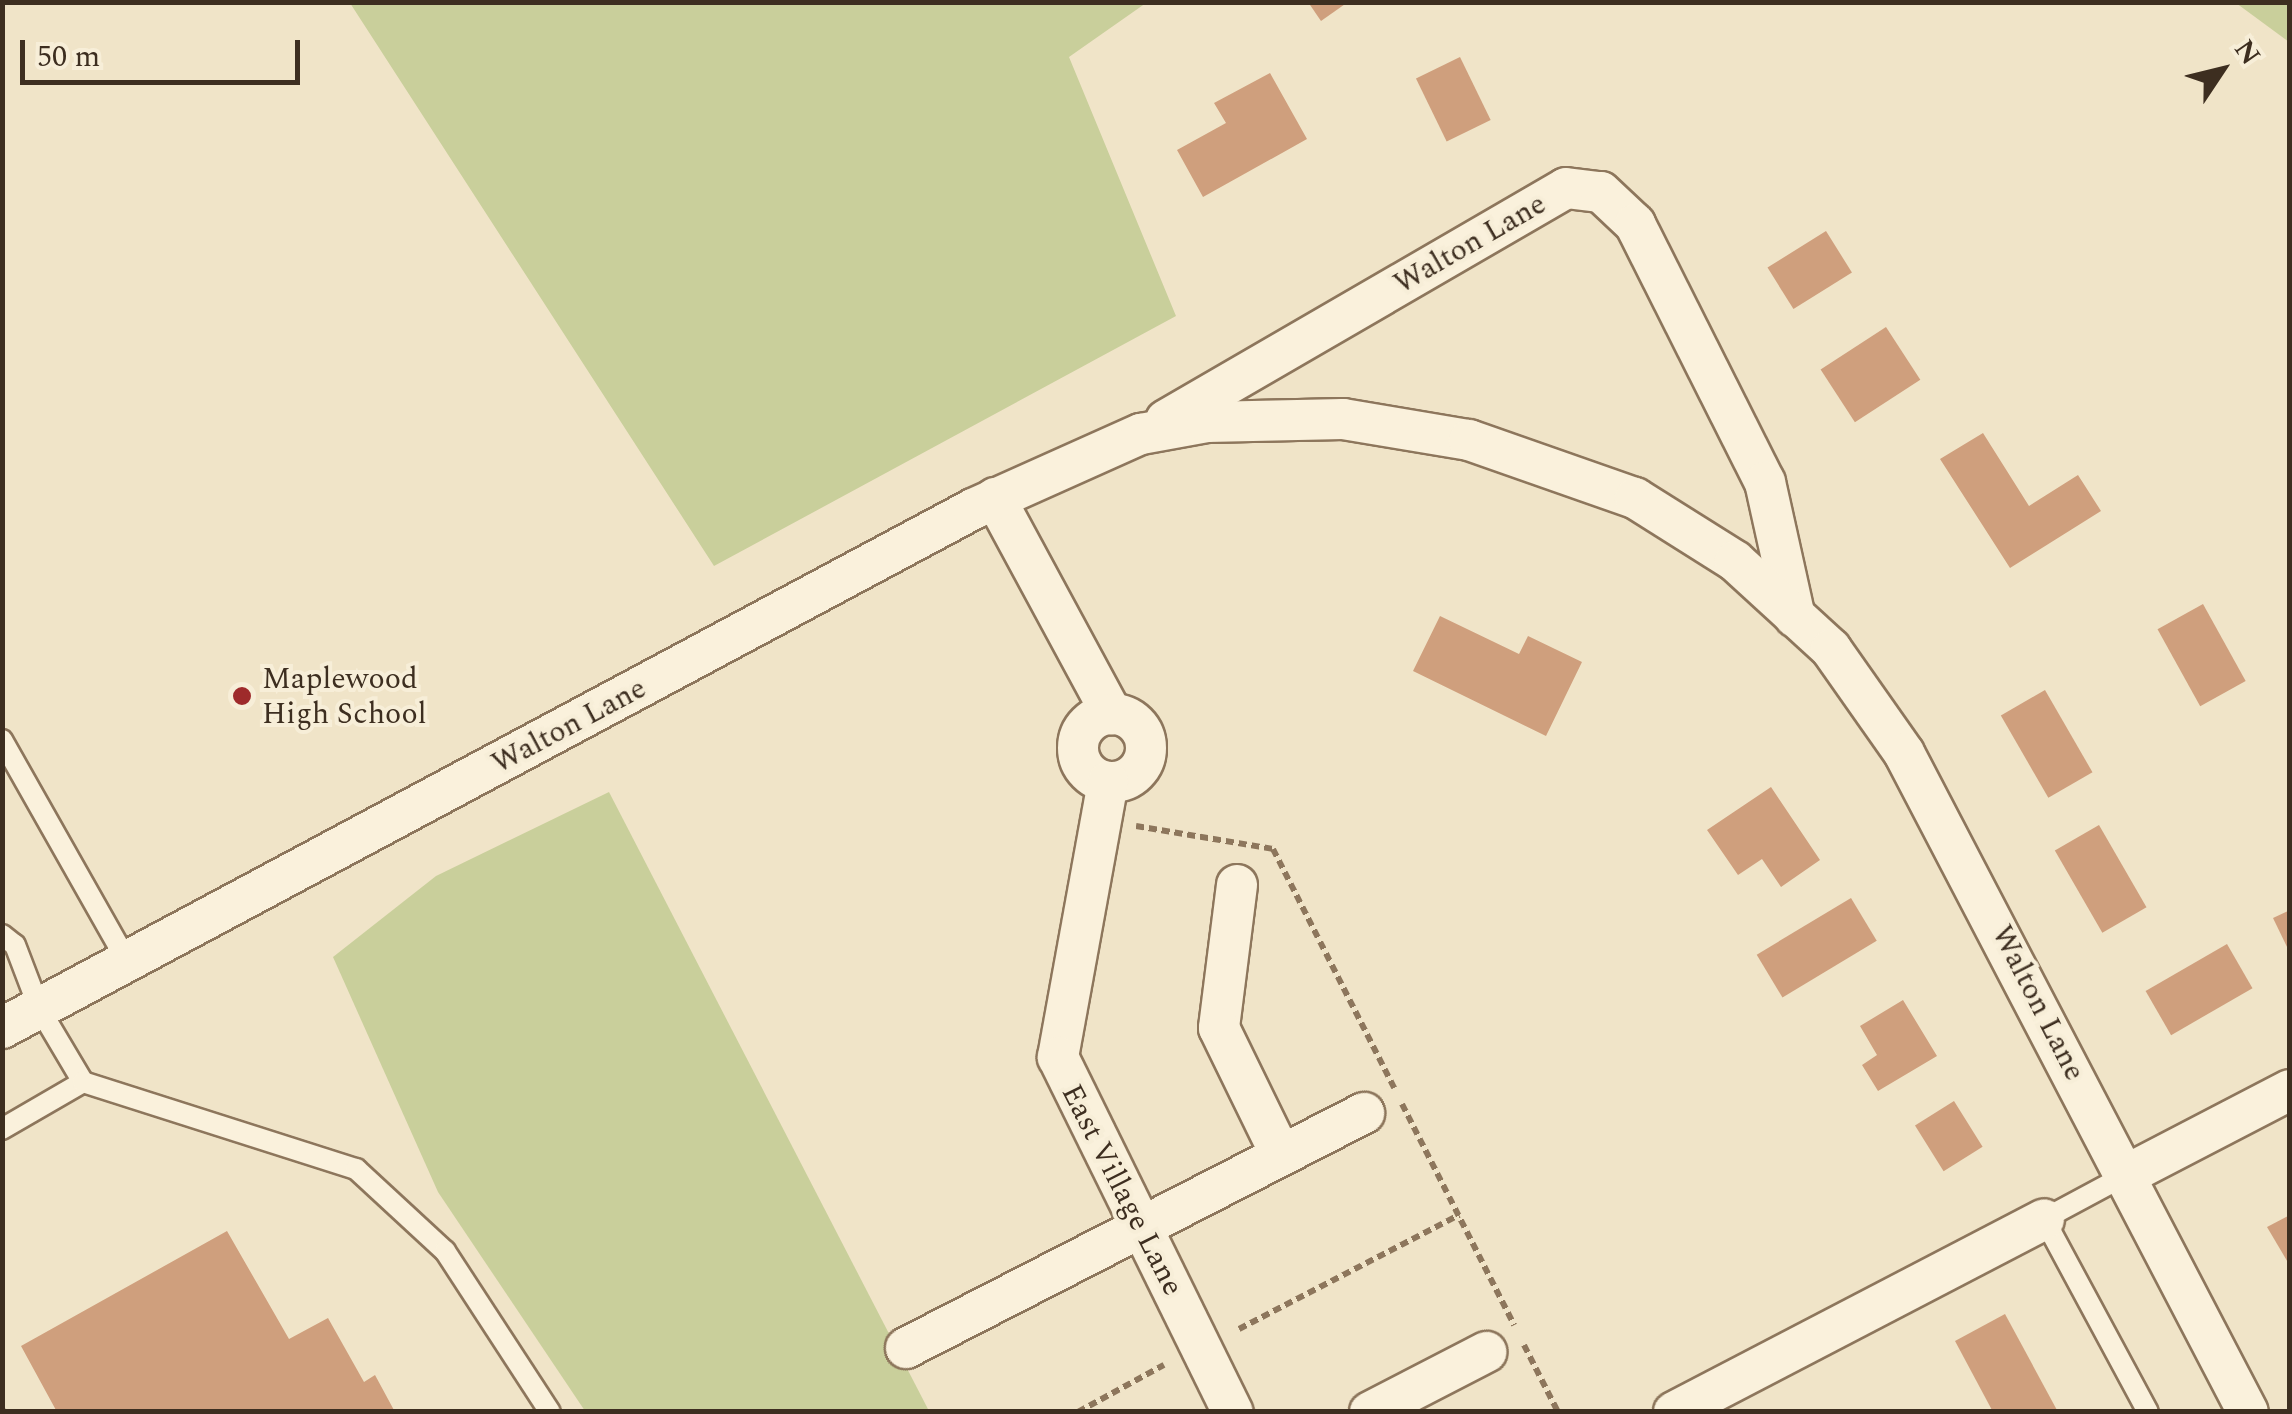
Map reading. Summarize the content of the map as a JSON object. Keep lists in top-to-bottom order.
{
  "streets": {
    "street": ["Walton Lane", "East Village Lane"]
  },
  "places": ["Maplewood High School"],
  "scale_bar": "50 m",
  "north": "top right"
}
